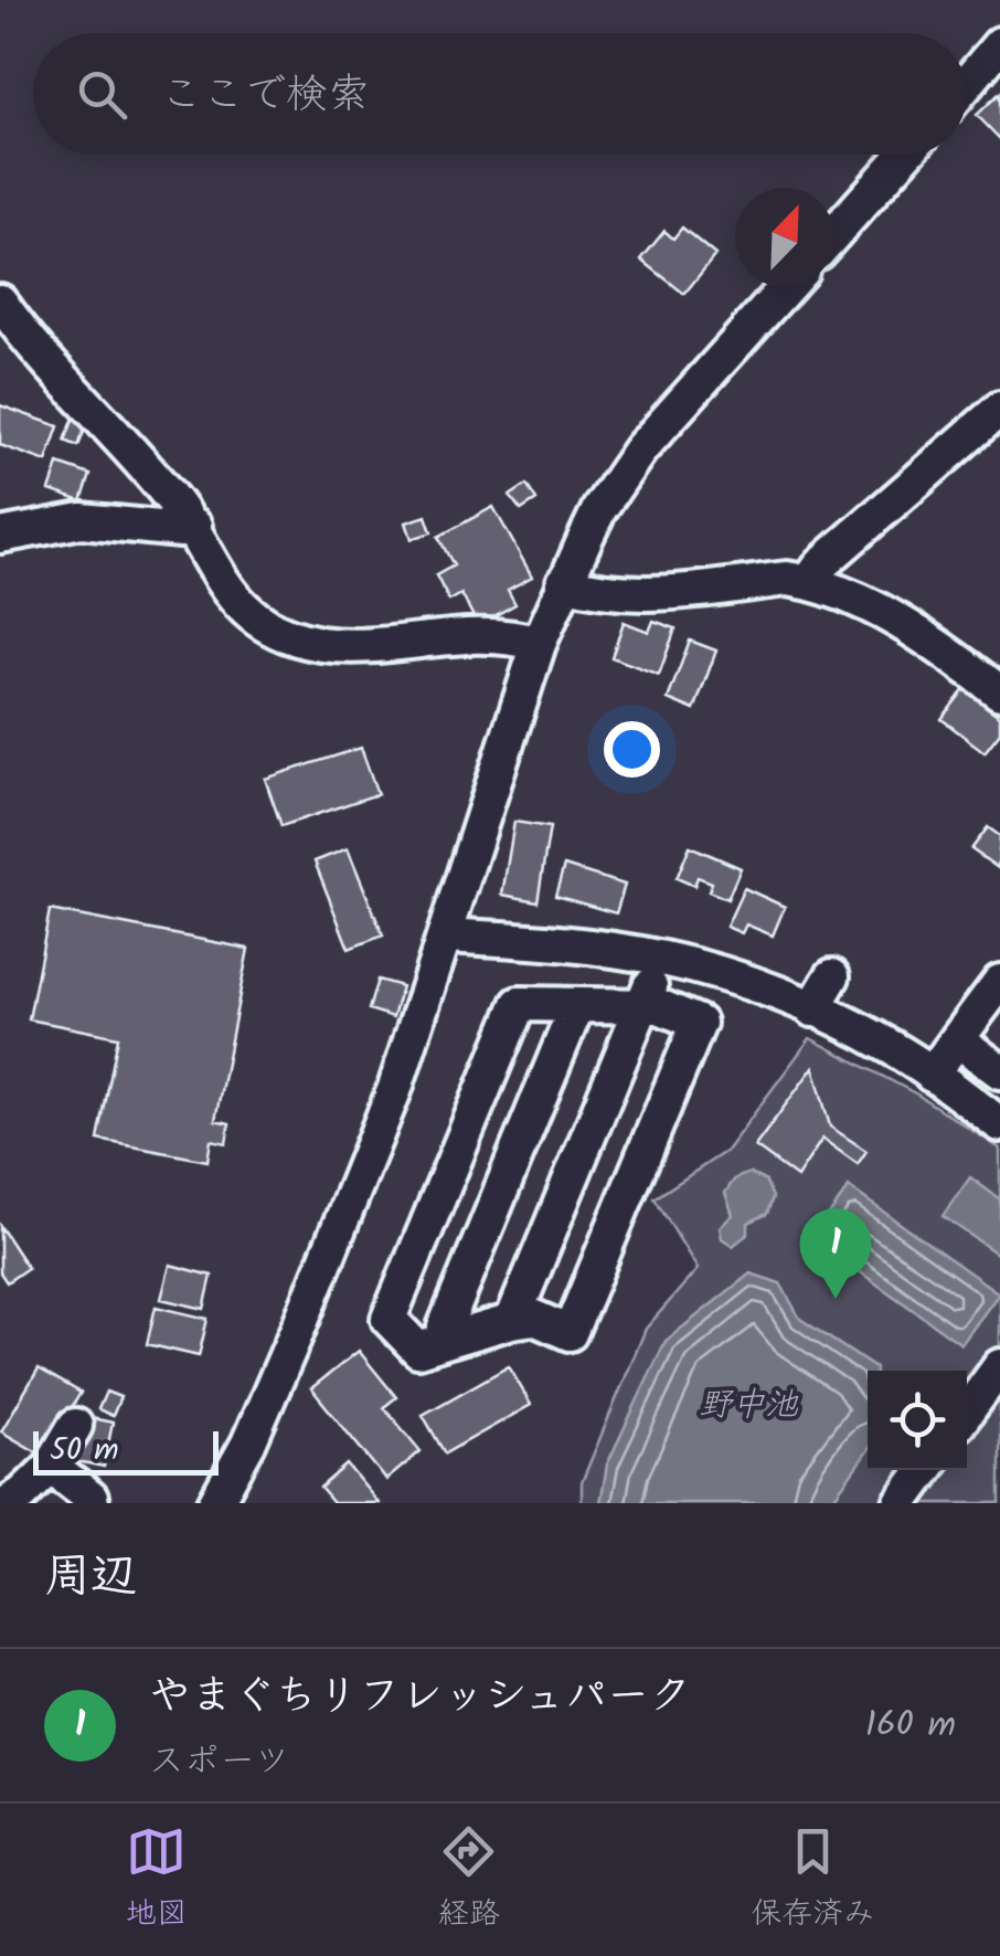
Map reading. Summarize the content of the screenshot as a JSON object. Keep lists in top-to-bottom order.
{
  "water": ["野中池"],
  "scale_bar": "50 m",
  "north": "top right",
  "page": {
    "search": "ここで検索",
    "pins": "1",
    "scale": "50 m",
    "heading": "周辺",
    "list": [
      {
        "mark": "1",
        "name": "やまぐちリフレッシュパーク",
        "note": "スポーツ",
        "value": "160 m"
      }
    ],
    "nav": ["地図", "経路", "保存済み"]
  }
}
